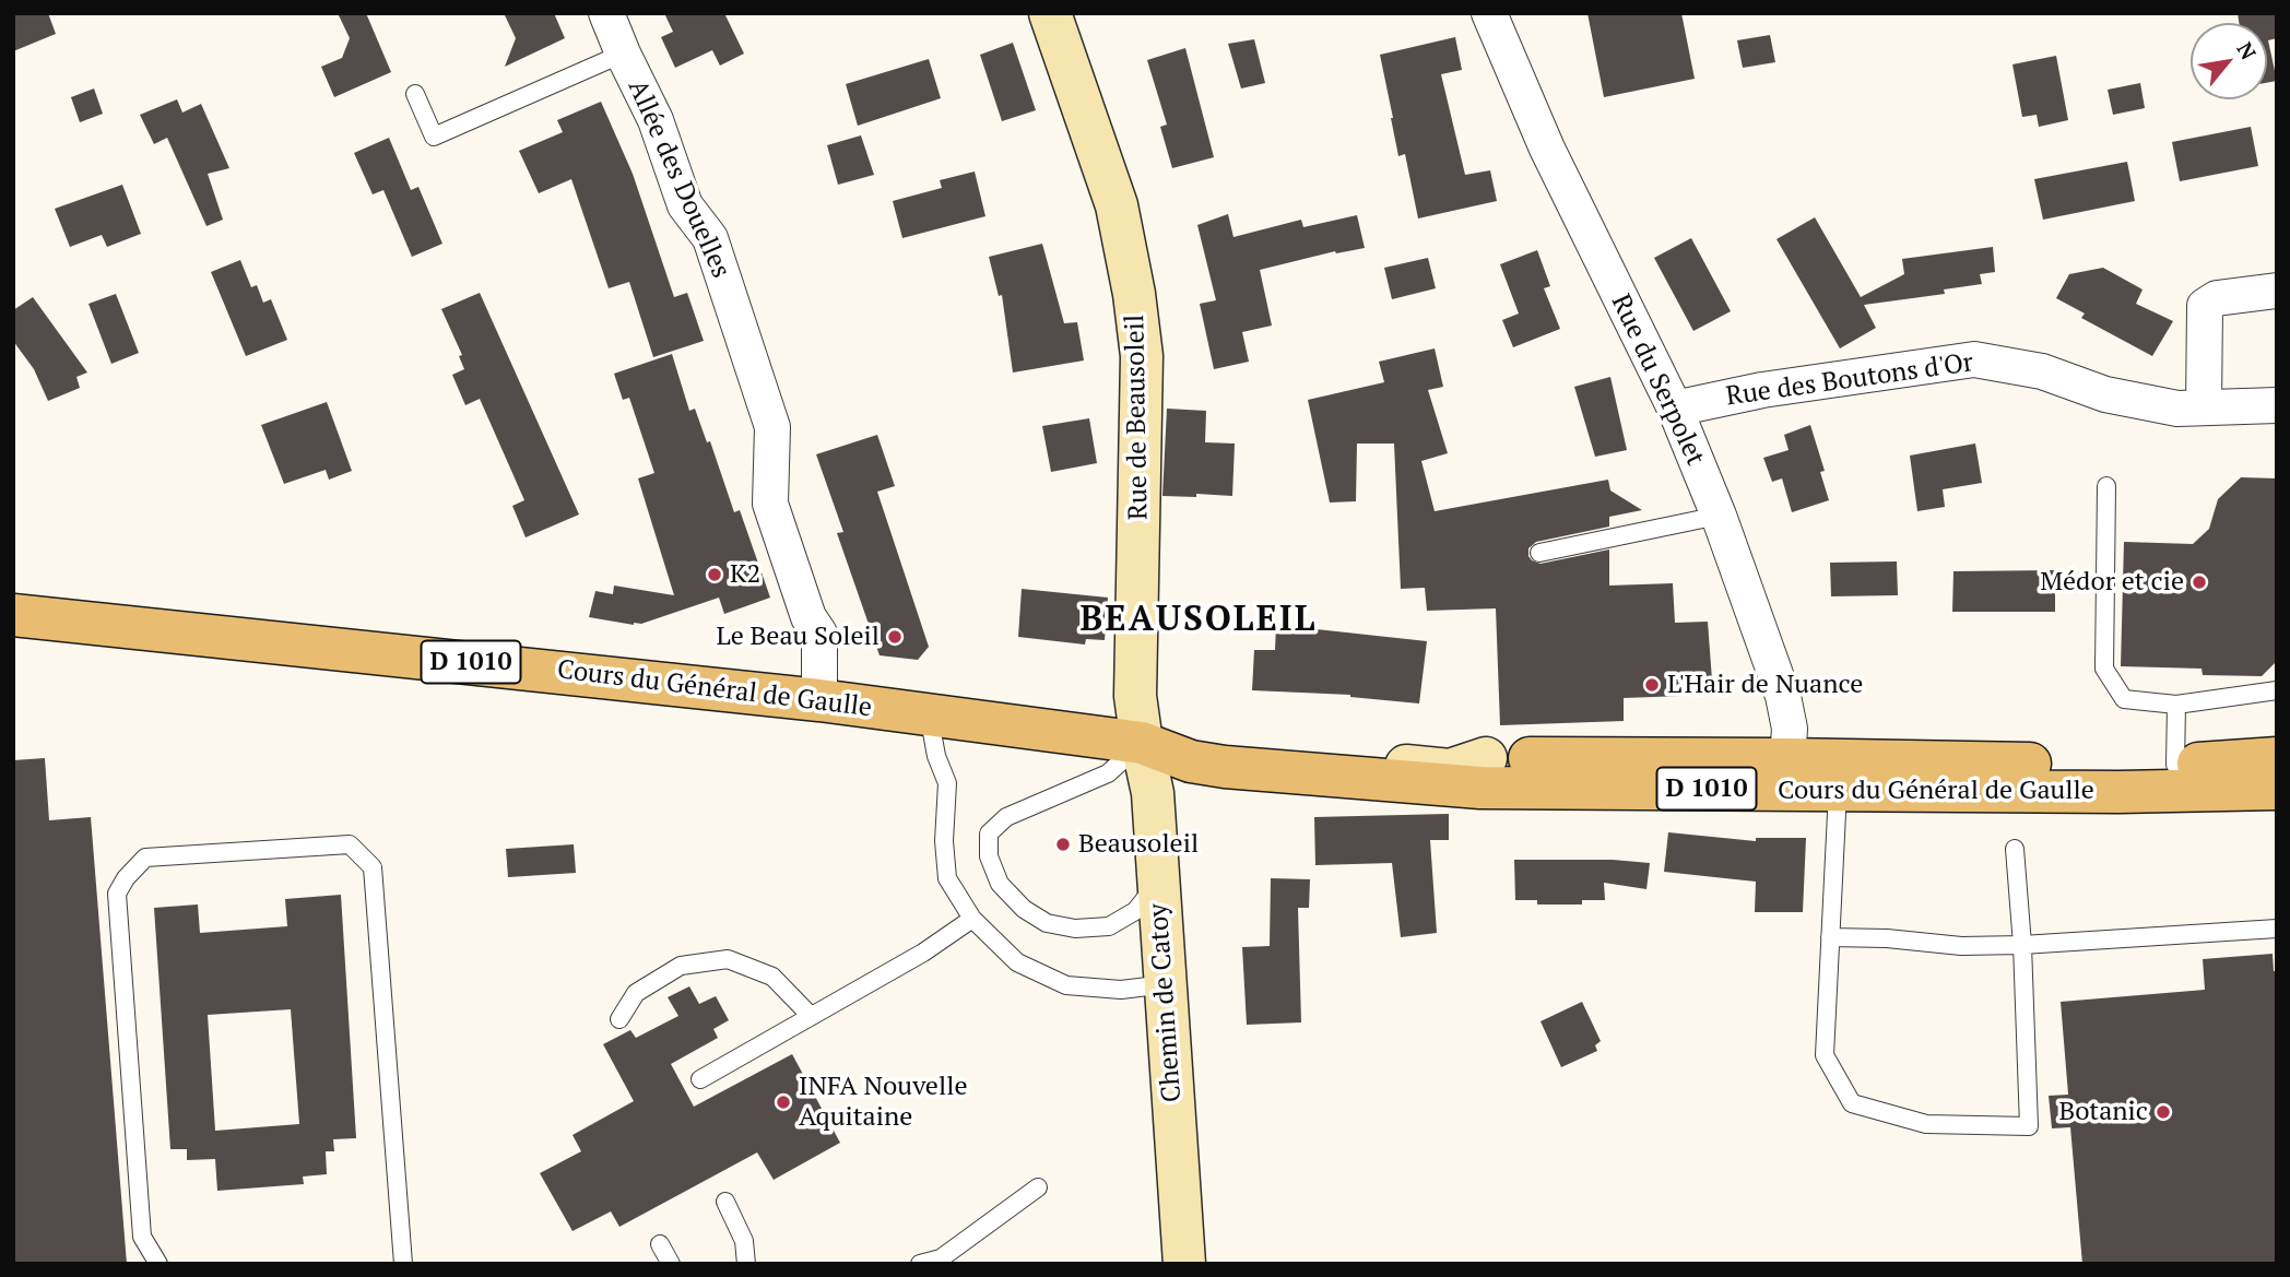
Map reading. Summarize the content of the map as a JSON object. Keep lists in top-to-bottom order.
{
  "streets": {
    "main road": ["D 1010", "Cours du Général de Gaulle"],
    "street": [
      "Allée des Douelles",
      "Rue du Serpolet",
      "Rue des Boutons d'Or",
      "Rue de Beausoleil",
      "Chemin de Catoy"
    ]
  },
  "crossings": [
    ["Allée des Douelles", "Cours du Général de Gaulle"],
    ["Rue du Serpolet", "Rue des Boutons d'Or"],
    ["Rue du Serpolet", "Cours du Général de Gaulle"],
    ["Rue de Beausoleil", "Cours du Général de Gaulle"],
    ["Rue de Beausoleil", "Chemin de Catoy"],
    ["Cours du Général de Gaulle", "Chemin de Catoy"]
  ],
  "districts": ["BEAUSOLEIL"],
  "places": [
    "K2",
    "Médor et cie",
    "Le Beau Soleil",
    "L'Hair de Nuance",
    "Beausoleil",
    "INFA Nouvelle Aquitaine",
    "Botanic"
  ],
  "north": "top right"
}
